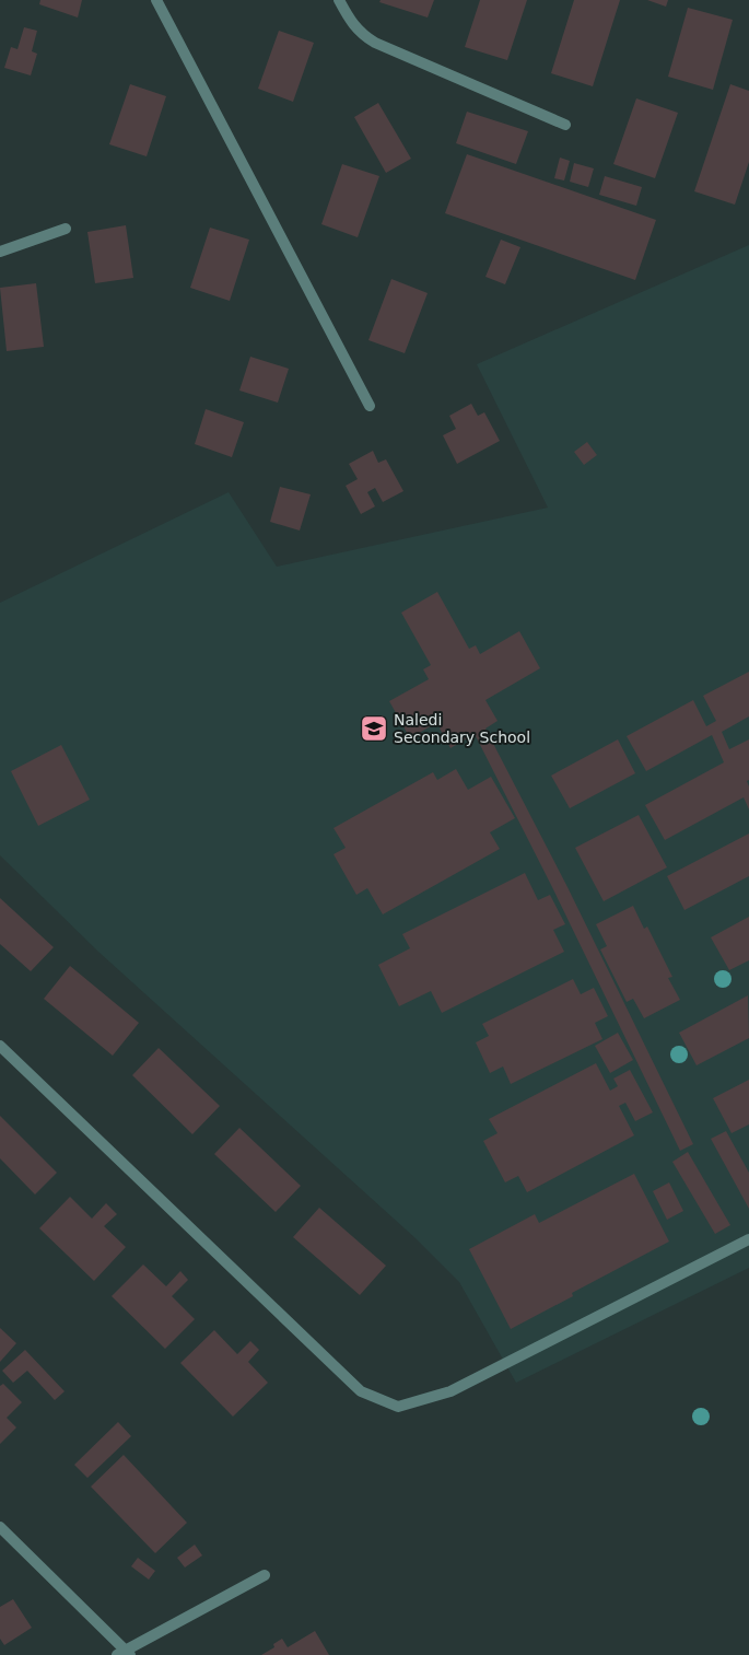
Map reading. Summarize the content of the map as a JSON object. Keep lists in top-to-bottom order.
{
  "places": {
    "school or university": ["Naledi Secondary School"]
  }
}
